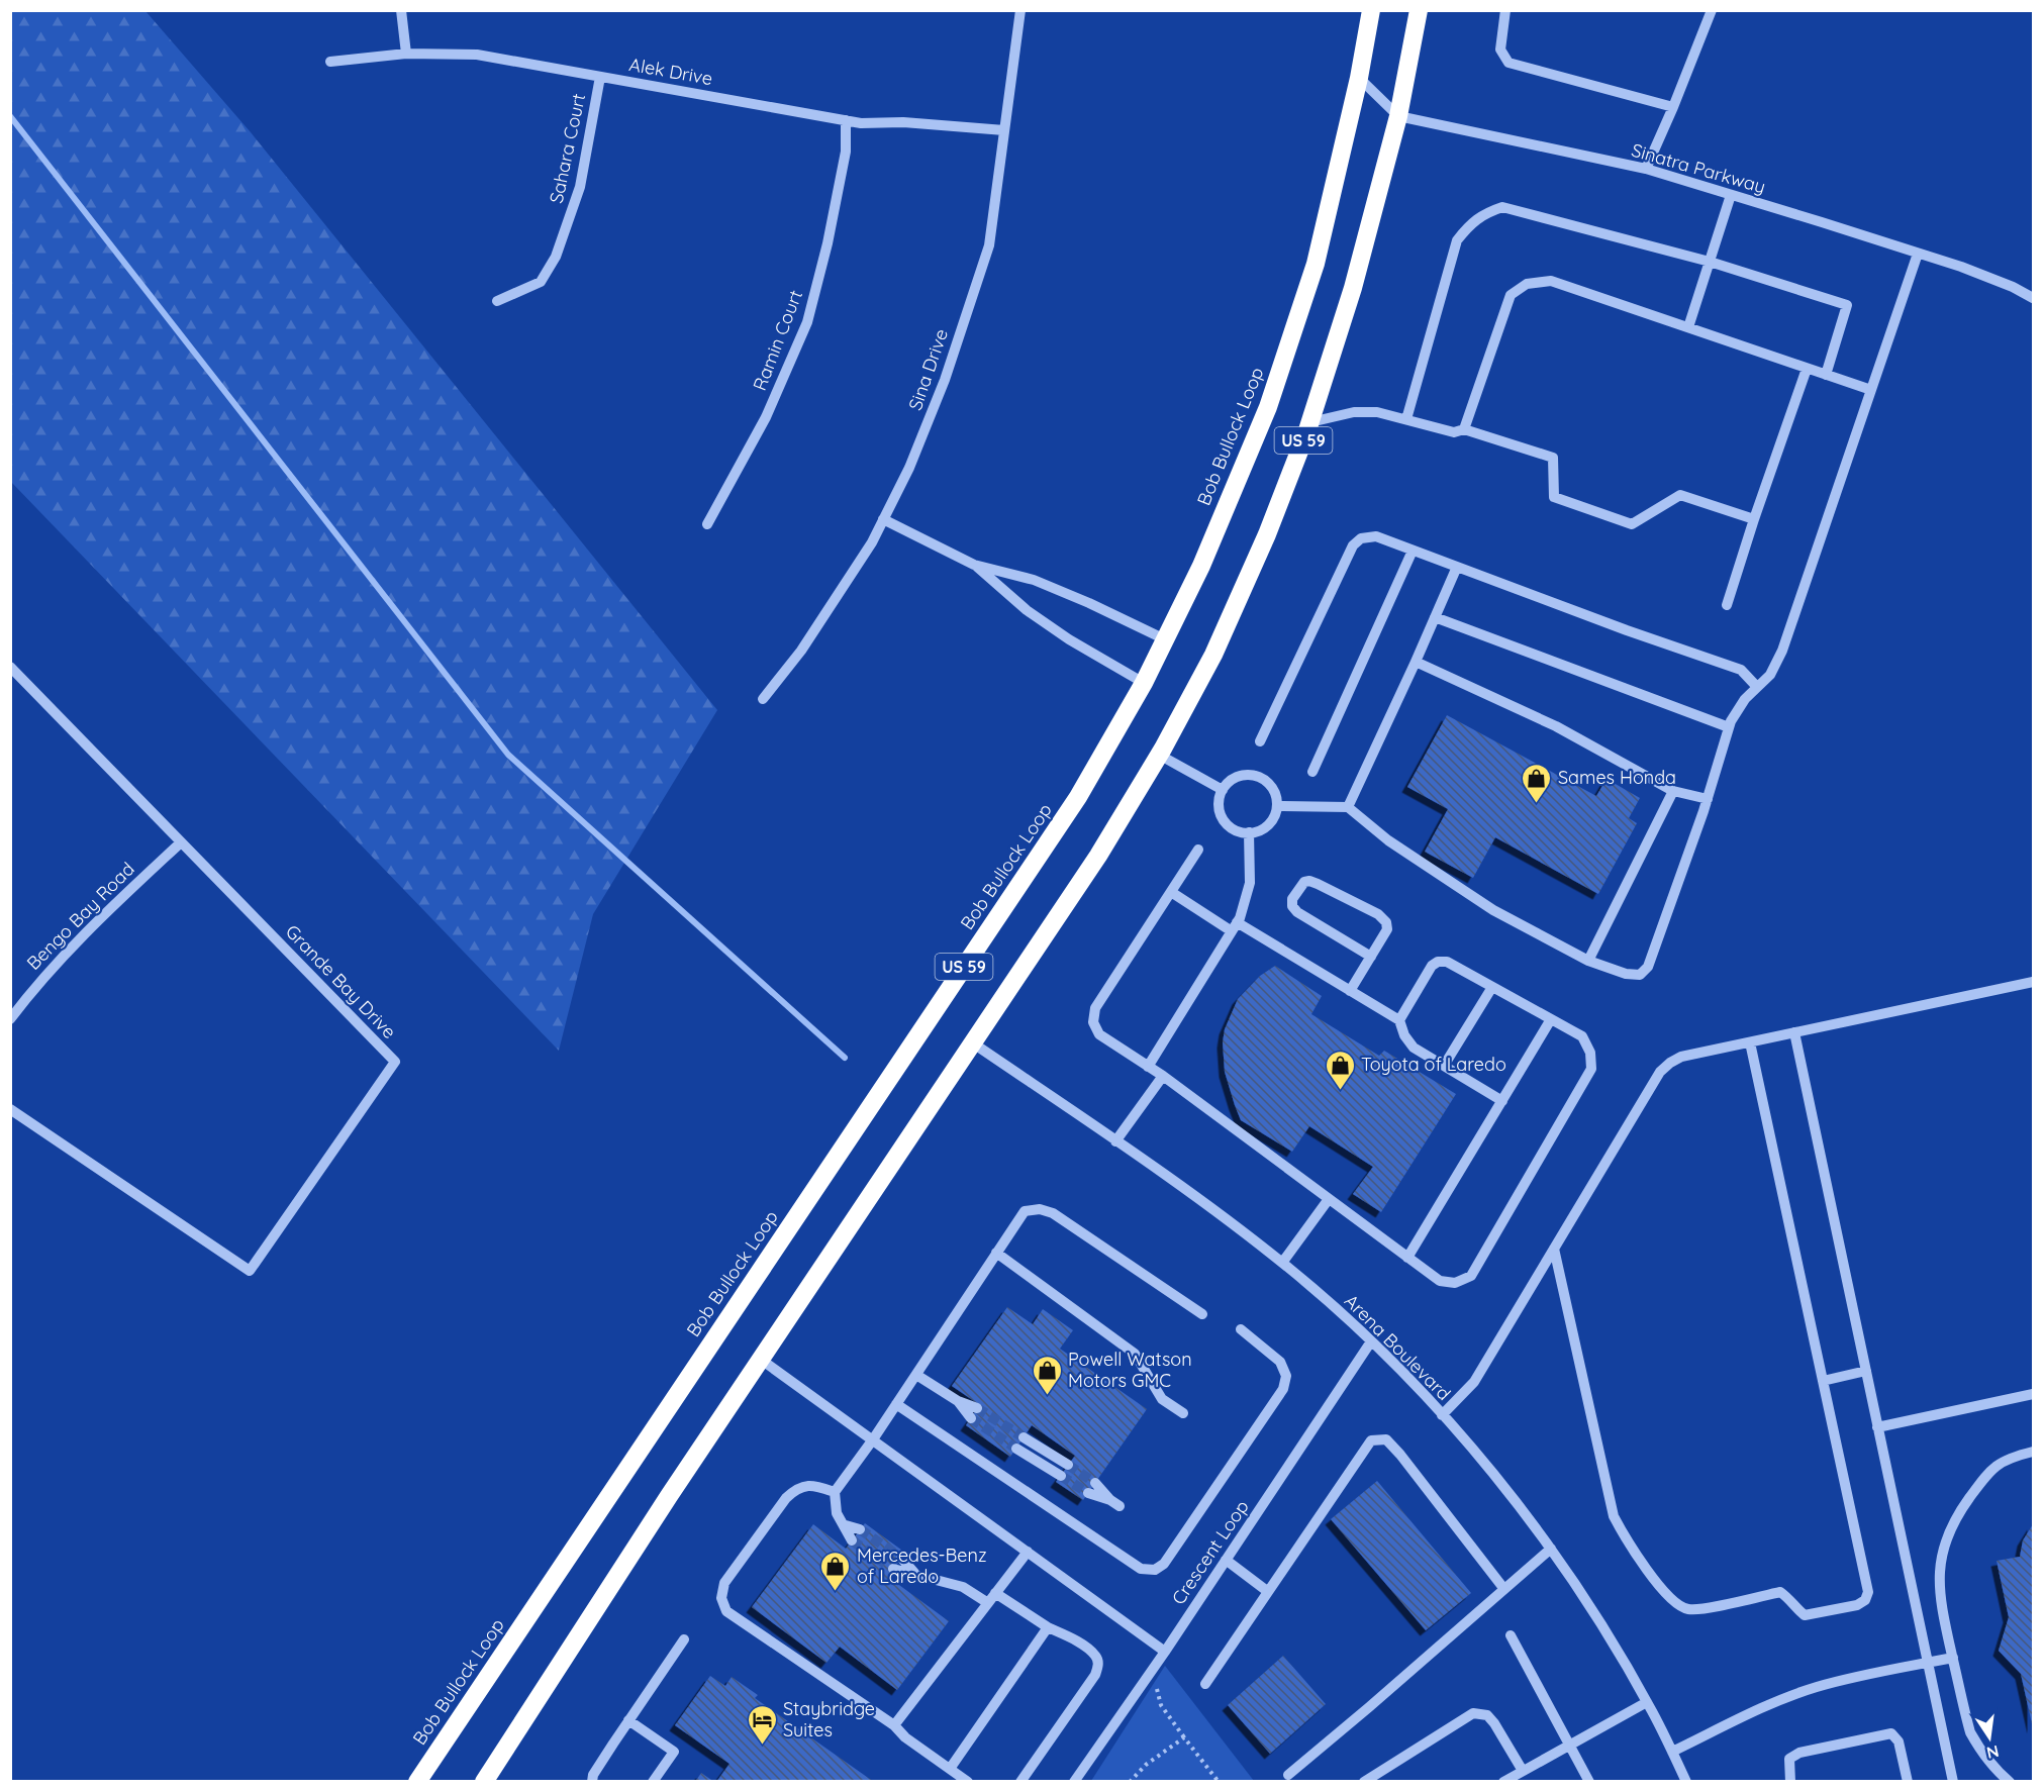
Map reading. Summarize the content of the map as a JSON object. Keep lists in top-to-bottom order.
{
  "streets": {
    "highway": ["Bob Bullock Loop", "US 59"],
    "street": [
      "Alek Drive",
      "Sahara Court",
      "Sinatra Parkway",
      "Ramin Court",
      "Sina Drive",
      "Bengo Bay Road",
      "Grande Bay Drive",
      "Arena Boulevard",
      "Crescent Loop"
    ]
  },
  "crossings": [
    ["Alek Drive", "Sahara Court"],
    ["Alek Drive", "Ramin Court"],
    ["Alek Drive", "Sina Drive"],
    ["Sinatra Parkway", "US 59"],
    ["US 59", "Arena Boulevard"],
    ["Bengo Bay Road", "Grande Bay Drive"],
    ["Arena Boulevard", "Crescent Loop"]
  ],
  "places": {
    "shop": [
      "Sames Honda",
      "Toyota of Laredo",
      "Powell Watson Motors GMC",
      "Mercedes-Benz of Laredo"
    ],
    "hotel": ["Staybridge Suites"]
  },
  "north": "bottom"
}
